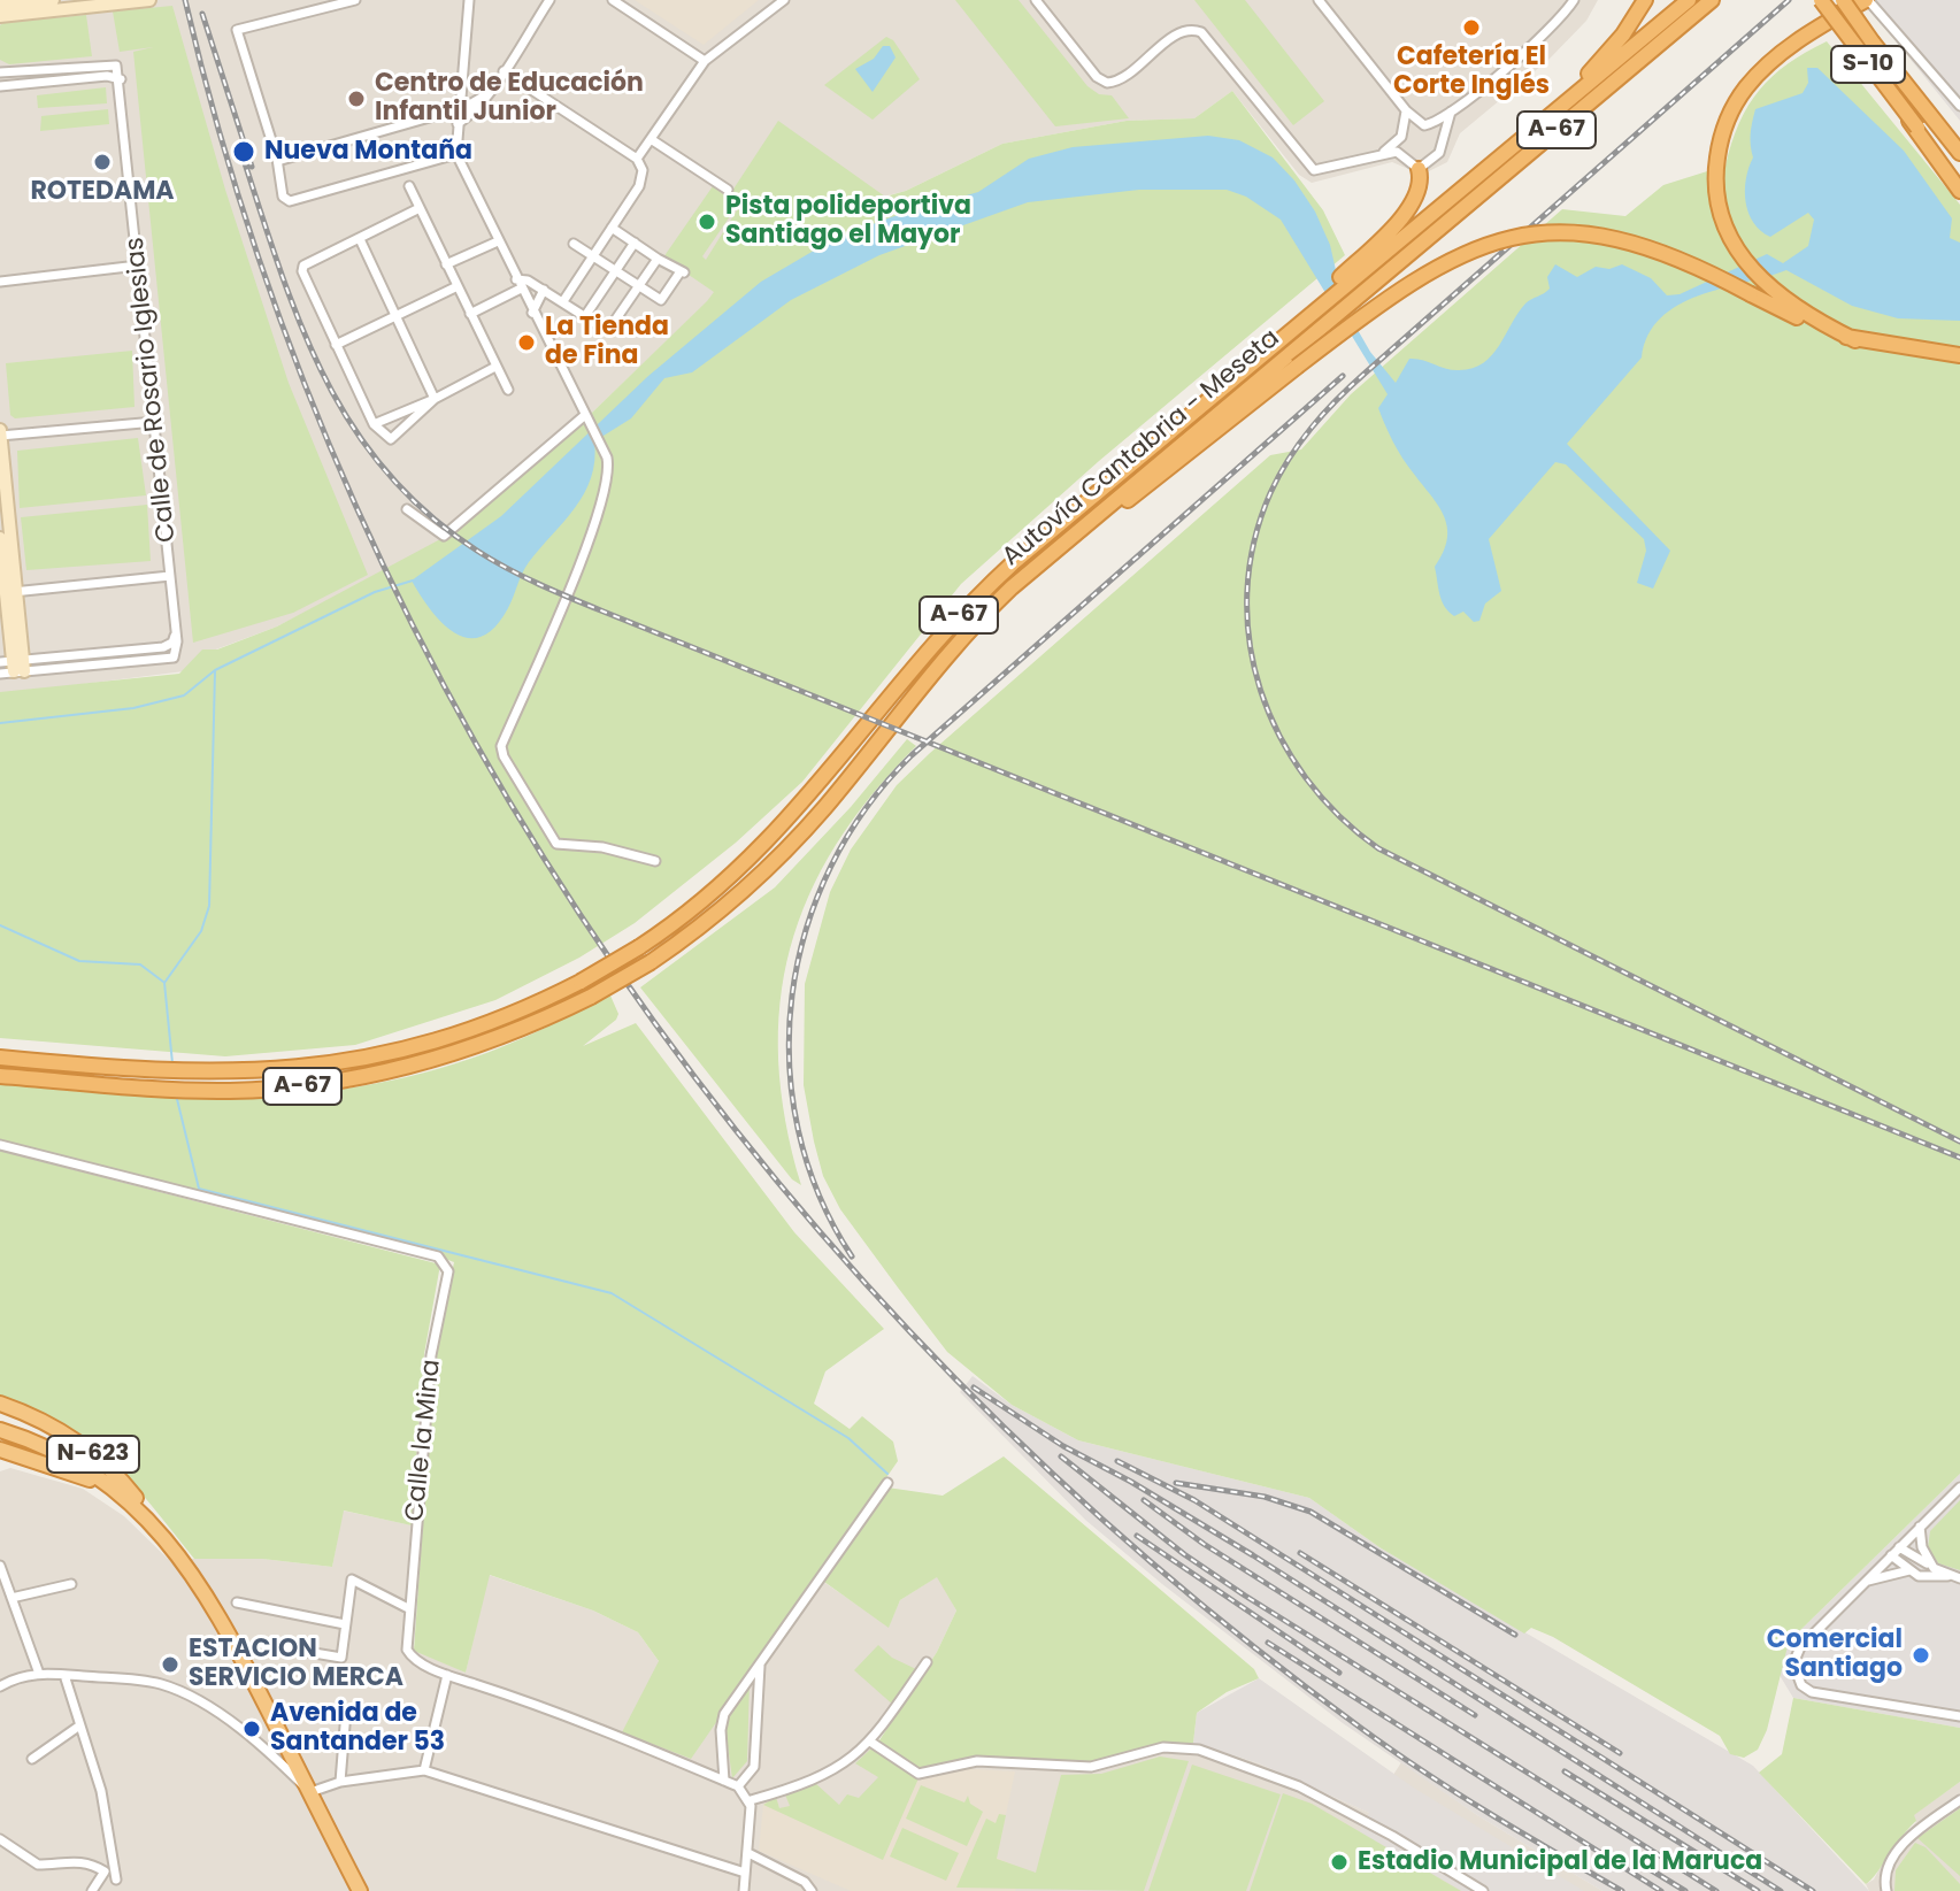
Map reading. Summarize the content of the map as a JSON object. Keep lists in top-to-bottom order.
{
  "streets": {
    "highway": [
      "S-10",
      "A-67",
      "Autovía Cantabria - Meseta",
      "N-623"
    ],
    "street": ["Calle de Rosario Iglesias", "Calle la Mina"]
  },
  "crossings": [
    ["A-67", "Autovía Cantabria - Meseta"]
  ],
  "places": [
    "Cafetería El Corte Inglés",
    "Centro de Educación Infantil Junior",
    "Nueva Montaña",
    "ROTEDAMA",
    "Pista polideportiva Santiago el Mayor",
    "La Tienda de Fina",
    "Comercial Santiago",
    "ESTACION SERVICIO MERCA",
    "Avenida de Santander 53",
    "Estadio Municipal de la Maruca"
  ]
}
